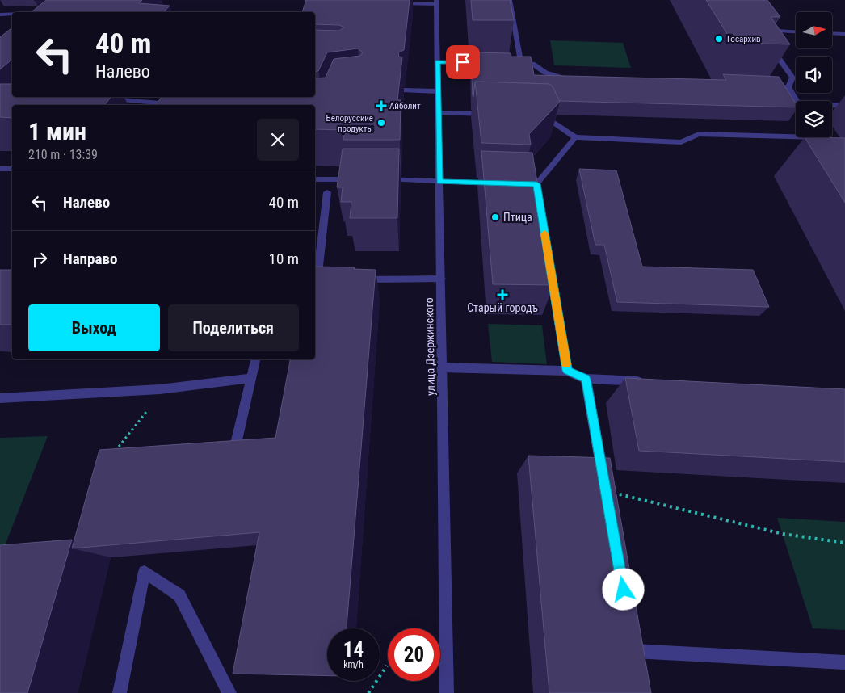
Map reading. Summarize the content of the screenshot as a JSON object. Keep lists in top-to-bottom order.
{
  "streets": {
    "street": ["улица Дзержинского"]
  },
  "places": {
    "other": ["Госархив", "Белорусские продукты", "Птица"],
    "health": ["Айболит", "Старый городъ"]
  },
  "north": "right",
  "page": {
    "turn": ["40 m", "Налево"],
    "heading": ["1 мин", "210 m · 13:39"],
    "list": [
      {
        "name": "Налево",
        "value": "40 m"
      },
      {
        "name": "Направо",
        "value": "10 m"
      }
    ],
    "buttons": ["Выход", "Поделиться"],
    "speed": "14 km/h",
    "limit": "20"
  }
}
